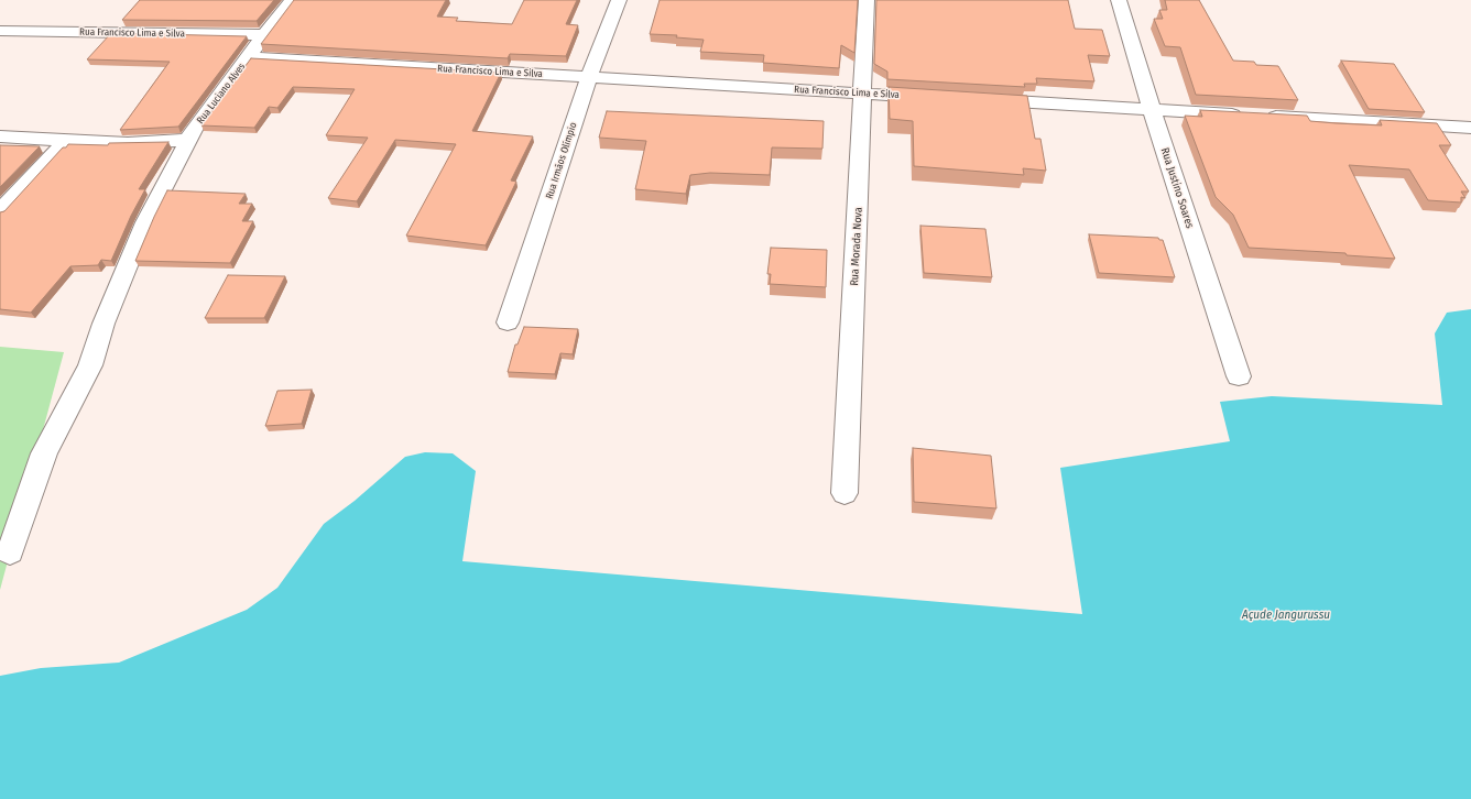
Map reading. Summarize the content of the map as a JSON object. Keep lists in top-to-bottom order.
{
  "streets": {
    "street": [
      "Rua Francisco Lima e Silva",
      "Rua Luciano Alves",
      "Rua Irmãos Olímpio",
      "Rua Justino Soares",
      "Rua Morada Nova"
    ]
  },
  "crossings": [
    ["Rua Francisco Lima e Silva", "Rua Luciano Alves"],
    ["Rua Francisco Lima e Silva", "Rua Irmãos Olímpio"],
    ["Rua Francisco Lima e Silva", "Rua Morada Nova"]
  ],
  "water": ["Açude Jangurussu"]
}
